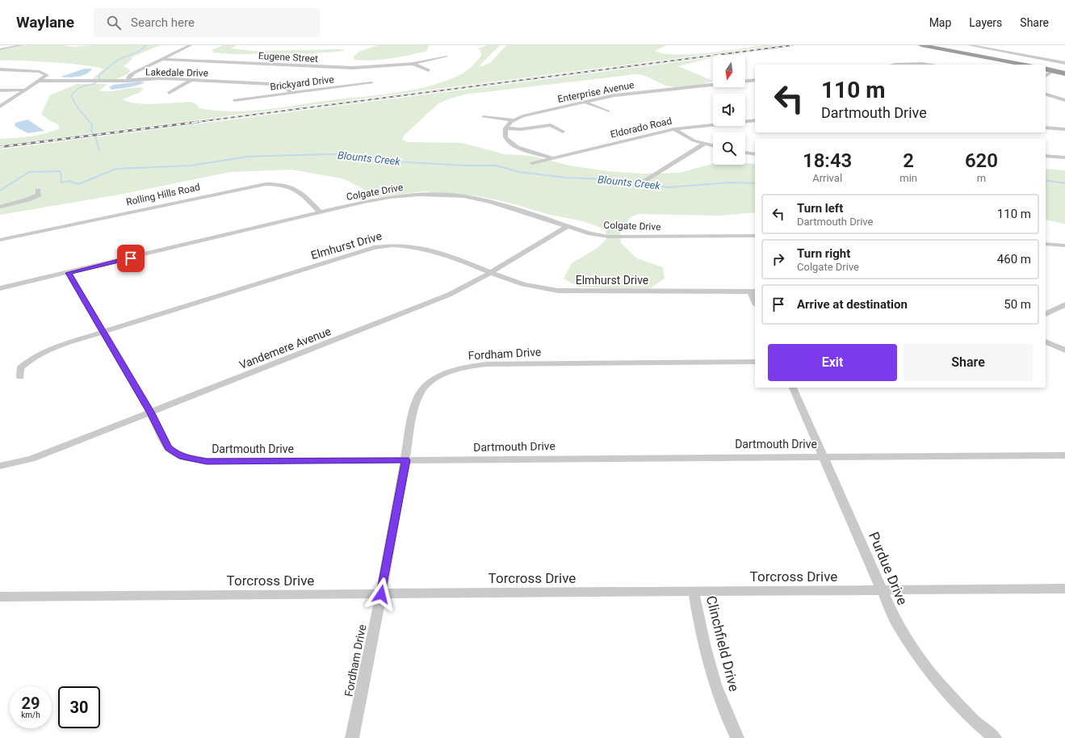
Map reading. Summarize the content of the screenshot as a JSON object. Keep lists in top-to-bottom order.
{
  "streets": {
    "street": [
      "Eugene Street",
      "Lakedale Drive",
      "Brickyard Drive",
      "Enterprise Avenue",
      "Eldorado Road",
      "Colgate Drive",
      "Rolling Hills Road",
      "Elmhurst Drive",
      "Vandemere Avenue",
      "Fordham Drive",
      "Dartmouth Drive",
      "Purdue Drive",
      "Torcross Drive",
      "Clinchfield Drive"
    ]
  },
  "crossings": [
    ["Lakedale Drive", "Brickyard Drive"],
    ["Colgate Drive", "Rolling Hills Road"],
    ["Colgate Drive", "Vandemere Avenue"],
    ["Colgate Drive", "Dartmouth Drive"],
    ["Elmhurst Drive", "Vandemere Avenue"],
    ["Elmhurst Drive", "Dartmouth Drive"],
    ["Vandemere Avenue", "Dartmouth Drive"],
    ["Fordham Drive", "Dartmouth Drive"],
    ["Fordham Drive", "Torcross Drive"],
    ["Dartmouth Drive", "Purdue Drive"],
    ["Purdue Drive", "Torcross Drive"],
    ["Torcross Drive", "Clinchfield Drive"]
  ],
  "water": ["Blounts Creek"],
  "north": "bottom",
  "page": {
    "header": "Waylane",
    "search": "Search here",
    "nav": ["Map", "Layers", "Share"],
    "turn": ["110 m", "Dartmouth Drive"],
    "eta": [
      "18:43",
      "Arrival",
      "2",
      "min",
      "620",
      "m"
    ],
    "list": [
      {
        "name": "Turn left",
        "note": "Dartmouth Drive",
        "value": "110 m"
      },
      {
        "name": "Turn right",
        "note": "Colgate Drive",
        "value": "460 m"
      },
      {
        "name": "Arrive at destination",
        "value": "50 m"
      }
    ],
    "buttons": ["Exit", "Share"],
    "speed": "29 km/h",
    "limit": "30"
  }
}
